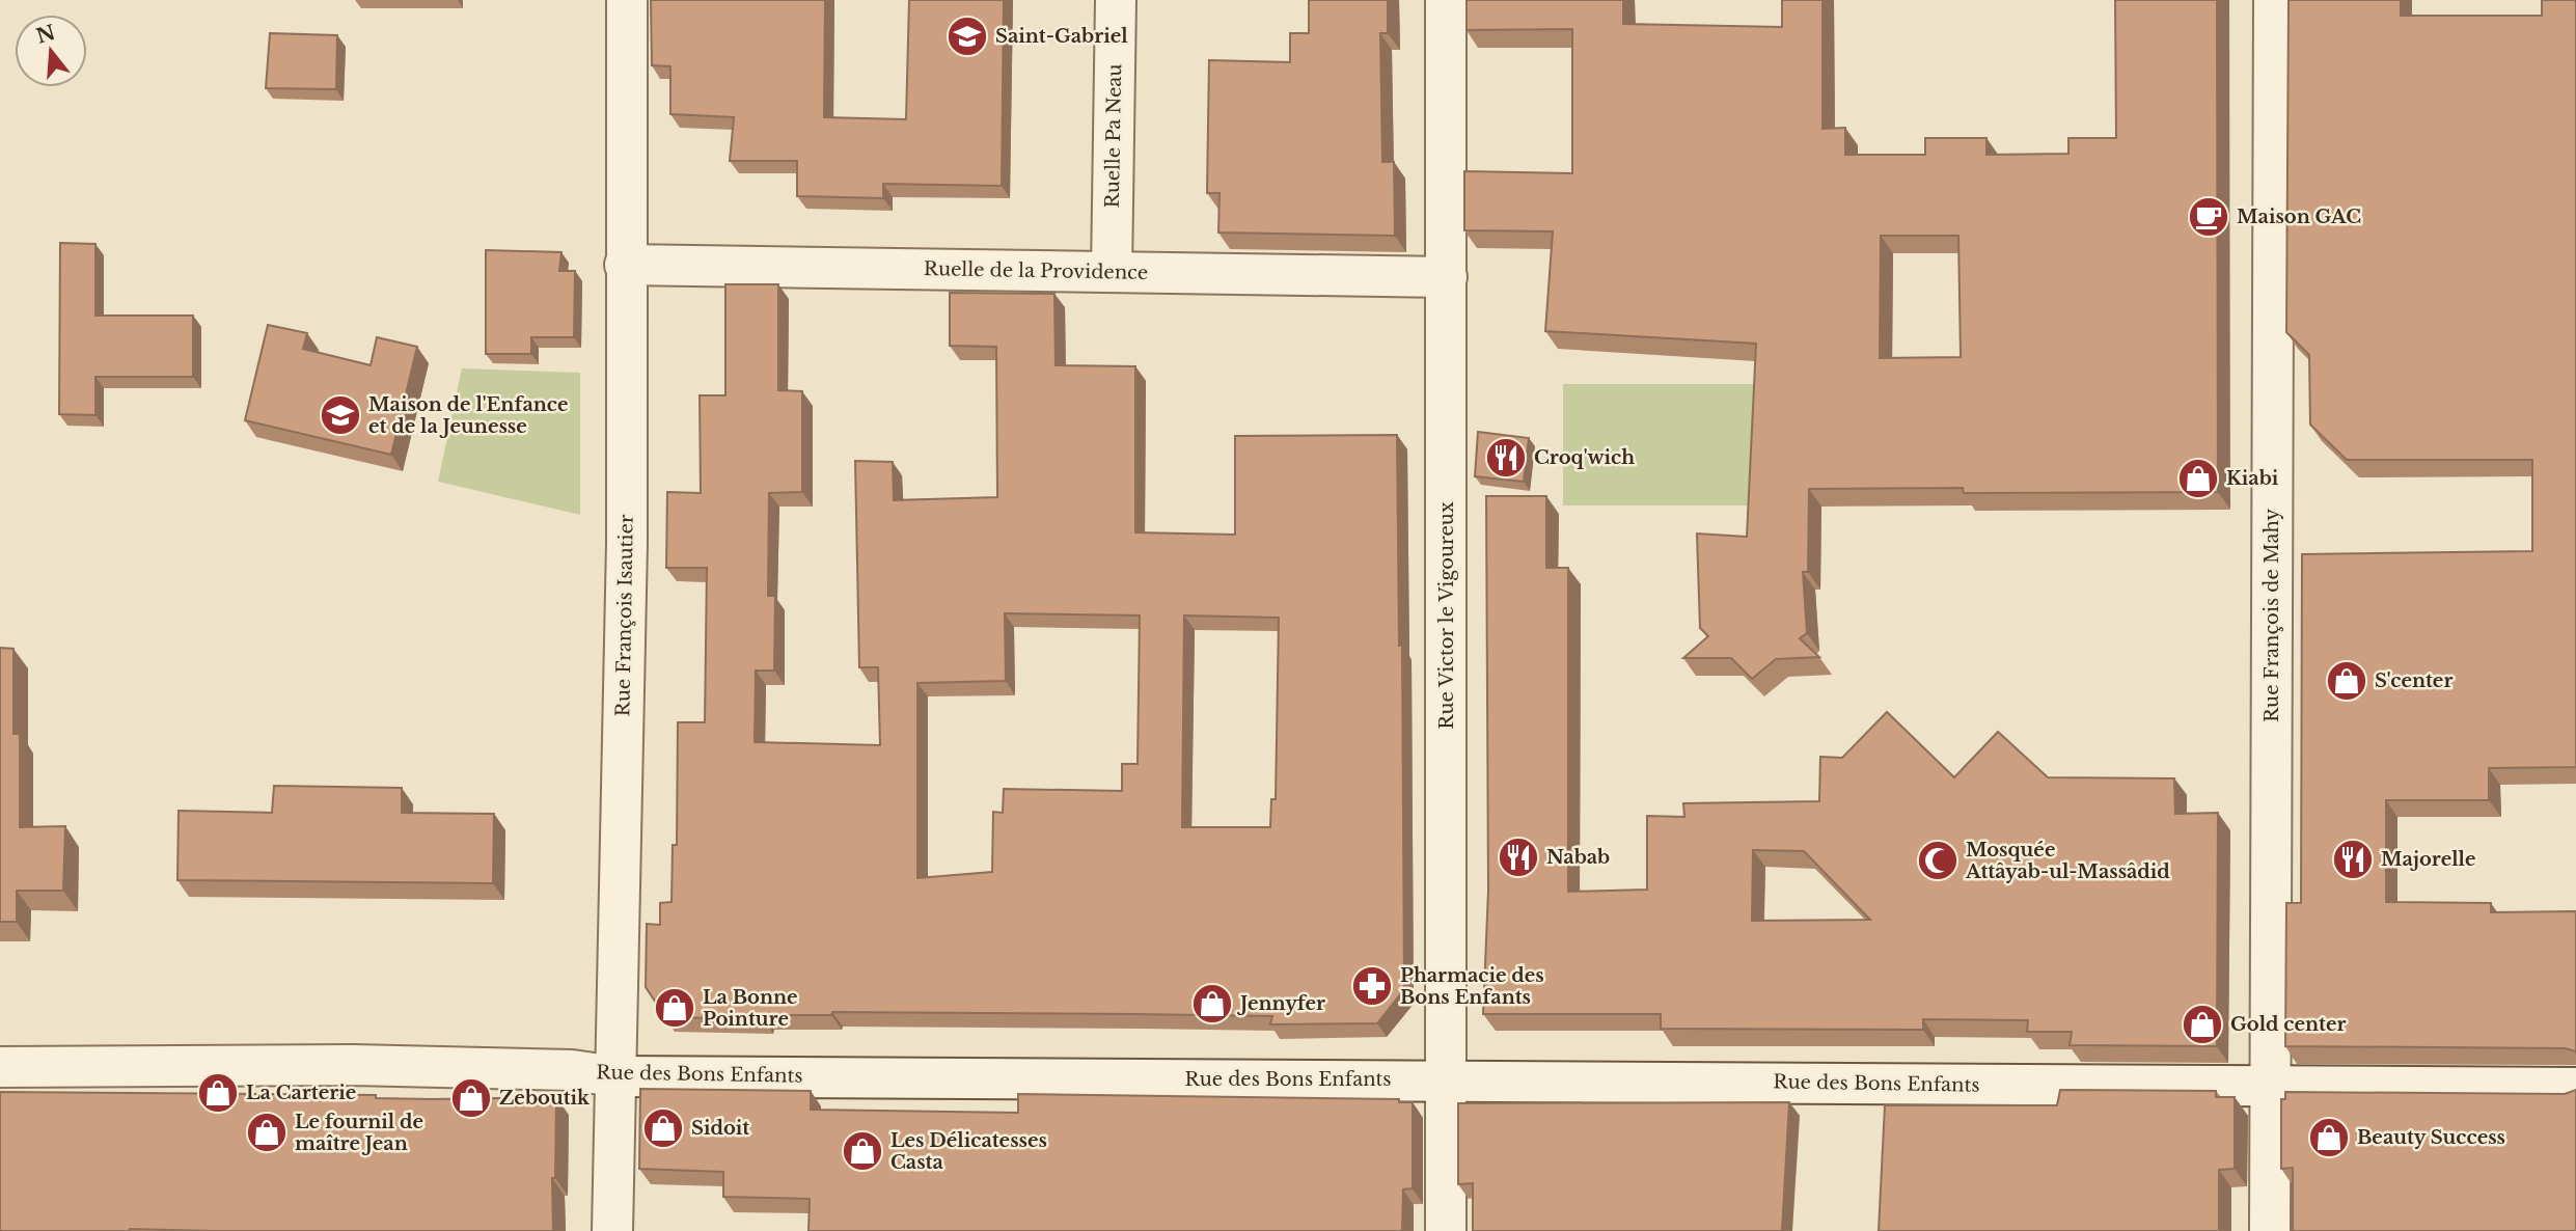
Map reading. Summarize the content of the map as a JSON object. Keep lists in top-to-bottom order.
{
  "streets": {
    "street": [
      "Ruelle Pa Neau",
      "Ruelle de la Providence",
      "Rue François Isautier",
      "Rue Victor le Vigoureux",
      "Rue François de Mahy",
      "Rue des Bons Enfants"
    ]
  },
  "crossings": [
    ["Ruelle Pa Neau", "Ruelle de la Providence"],
    ["Ruelle de la Providence", "Rue François Isautier"],
    ["Ruelle de la Providence", "Rue Victor le Vigoureux"],
    ["Rue François Isautier", "Rue des Bons Enfants"],
    ["Rue Victor le Vigoureux", "Rue des Bons Enfants"],
    ["Rue François de Mahy", "Rue des Bons Enfants"]
  ],
  "places": {
    "school or university": ["Saint-Gabriel", "Maison de l'Enfance et de la Jeunesse"],
    "cafe": ["Maison GAC"],
    "restaurant": ["Croq'wich", "Nabab", "Majorelle"],
    "shop": [
      "Kiabi",
      "S'center",
      "Jennyfer",
      "La Bonne Pointure",
      "Gold center",
      "La Carterie",
      "Zeboutik",
      "Sidoit",
      "Le fournil de maître Jean",
      "Beauty Success",
      "Les Délicatesses Casta"
    ],
    "mosque": ["Mosquée Attâyab-ul-Massâdid"],
    "pharmacy": ["Pharmacie des Bons Enfants"]
  },
  "north": "top"
}
